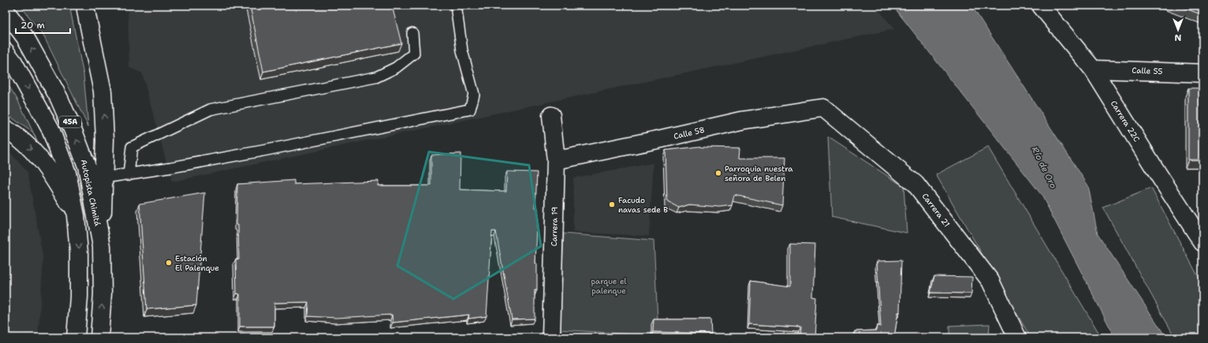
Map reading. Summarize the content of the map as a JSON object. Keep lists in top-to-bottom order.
{
  "streets": {
    "main road": [
      "Calle 55",
      "Carrera 22C",
      "45A",
      "Calle 58",
      "Autopista Chimitá",
      "Carrera 21",
      "Carrera 19"
    ]
  },
  "crossings": [
    ["Calle 55", "Carrera 22C"],
    ["Calle 58", "Carrera 21"],
    ["Calle 58", "Carrera 19"]
  ],
  "water": ["Río de Oro"],
  "parks": ["parque el palenque"],
  "places": ["Parroquia nuestra señora de Belen", "Facudo navas sede B", "Estación El Palenque"],
  "scale_bar": "20 m",
  "north": "bottom"
}
